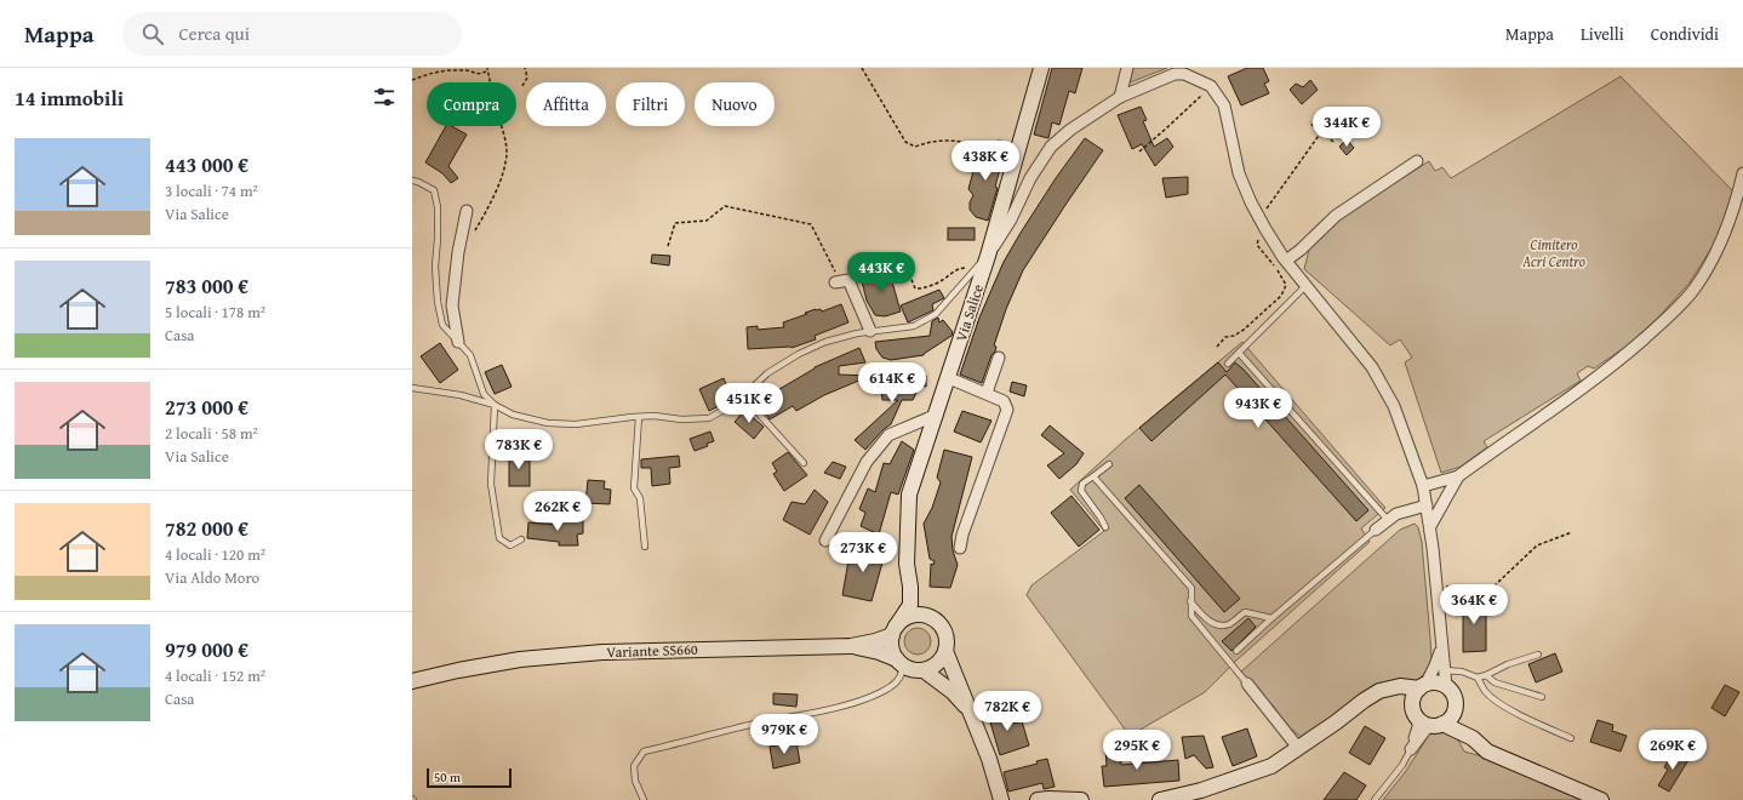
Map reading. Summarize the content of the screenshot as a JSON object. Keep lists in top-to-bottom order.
{
  "streets": {
    "main road": ["Via Salice", "Variante SS660"]
  },
  "parks": ["Cimitero Acri Centro"],
  "scale_bar": "50 m",
  "page": {
    "header": "Mappa",
    "search": "Cerca qui",
    "nav": ["Mappa", "Livelli", "Condividi"],
    "heading": "14 immobili",
    "chip": [
      "Compra",
      "Affitta",
      "Filtri",
      "Nuovo"
    ],
    "price": [
      "344K €",
      "438K €",
      "443K €",
      "614K €",
      "451K €",
      "943K €",
      "783K €",
      "262K €",
      "273K €",
      "364K €",
      "782K €",
      "979K €",
      "295K €",
      "269K €"
    ],
    "list": [
      {
        "name": "443 000 €",
        "note": "3 locali · 74 m² · Via Salice"
      },
      {
        "name": "783 000 €",
        "note": "5 locali · 178 m² · Casa"
      },
      {
        "name": "273 000 €",
        "note": "2 locali · 58 m² · Via Salice"
      },
      {
        "name": "782 000 €",
        "note": "4 locali · 120 m² · Via Aldo Moro"
      },
      {
        "name": "979 000 €",
        "note": "4 locali · 152 m² · Casa"
      }
    ],
    "scale": "50 m"
  }
}
